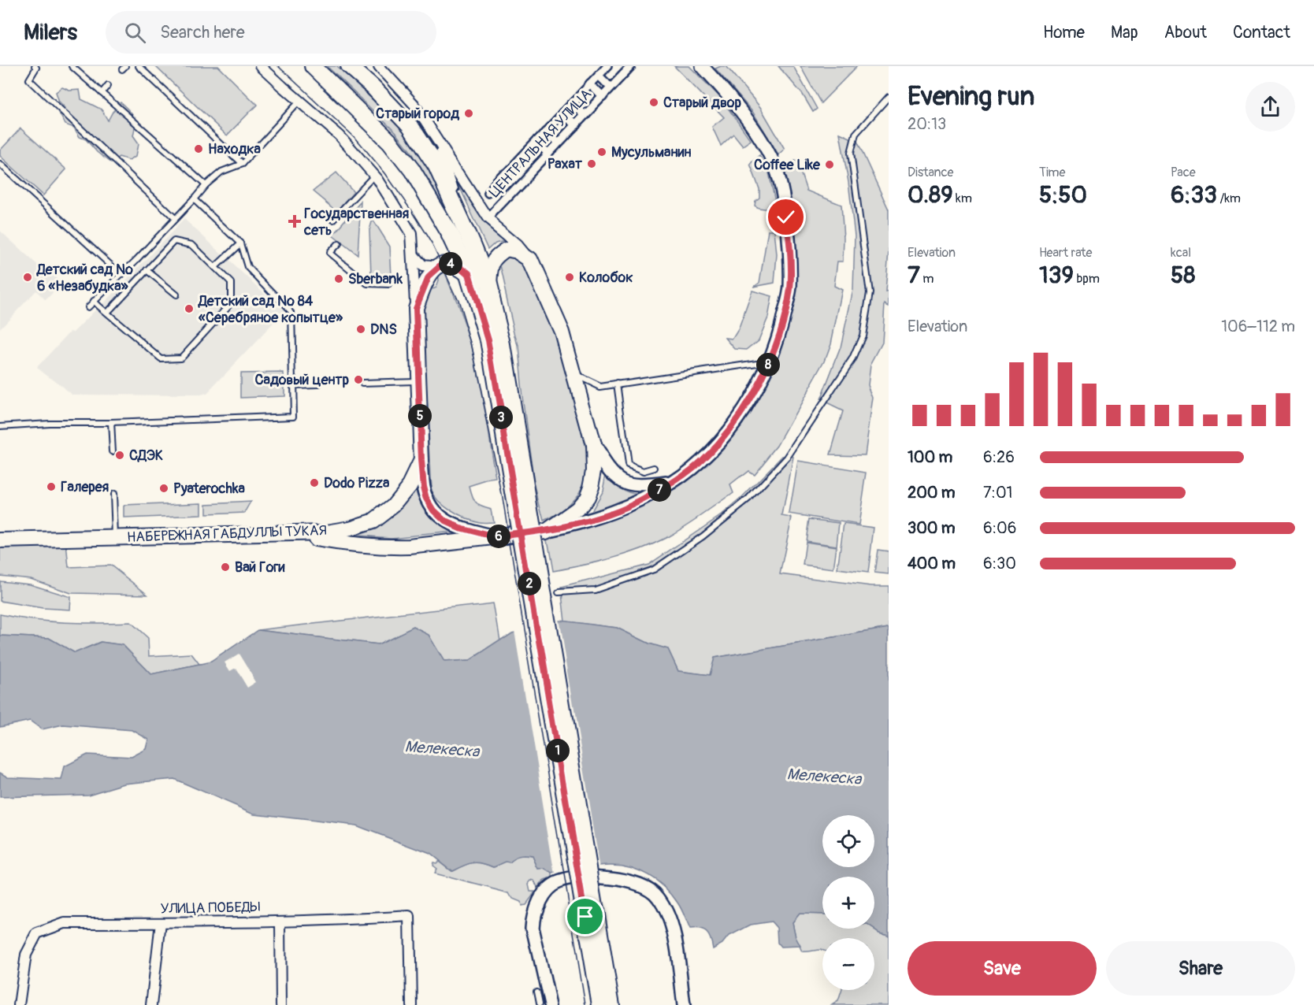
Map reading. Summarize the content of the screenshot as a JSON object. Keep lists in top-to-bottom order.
{
  "streets": {
    "main road": ["НАБЕРЕЖНАЯ ГАБДУЛЛЫ ТУКАЯ"],
    "street": ["ЦЕНТРАЛЬНАЯ УЛИЦА", "УЛИЦА ПОБЕДЫ"]
  },
  "water": ["Мелекеска"],
  "places": {
    "other": [
      "Старый двор",
      "Старый город",
      "Находка",
      "Мусульманин",
      "Рахат",
      "Coffee Like",
      "Детский сад № 6 «Незабудка»",
      "Колобок",
      "Sberbank",
      "Детский сад № 84 «Серебряное копытце»",
      "DNS",
      "Садовый центр",
      "СДЭК",
      "Dodo Pizza",
      "Галерея",
      "Pyaterochka",
      "Вай Гоги"
    ],
    "health": ["Государственная сеть"]
  },
  "page": {
    "header": "Milers",
    "search": "Search here",
    "nav": [
      "Home",
      "Map",
      "About",
      "Contact"
    ],
    "heading": ["Evening run", "20:13"],
    "stats": [
      ["Distance", "0.89 km"],
      ["Time", "5:50"],
      ["Pace", "6:33 /km"],
      ["Elevation", "7 m"],
      ["Heart rate", "139 bpm"],
      ["kcal", "58"]
    ],
    "pins": [
      "4",
      "8",
      "5",
      "3",
      "7",
      "6",
      "2",
      "1"
    ],
    "chart": ["Elevation", "106–112 m"],
    "list": [
      {
        "name": "100 m",
        "note": "6:26"
      },
      {
        "name": "200 m",
        "note": "7:01"
      },
      {
        "name": "300 m",
        "note": "6:06"
      },
      {
        "name": "400 m",
        "note": "6:30"
      }
    ],
    "map_buttons": ["+", "−"],
    "buttons": ["Save", "Share"]
  }
}
